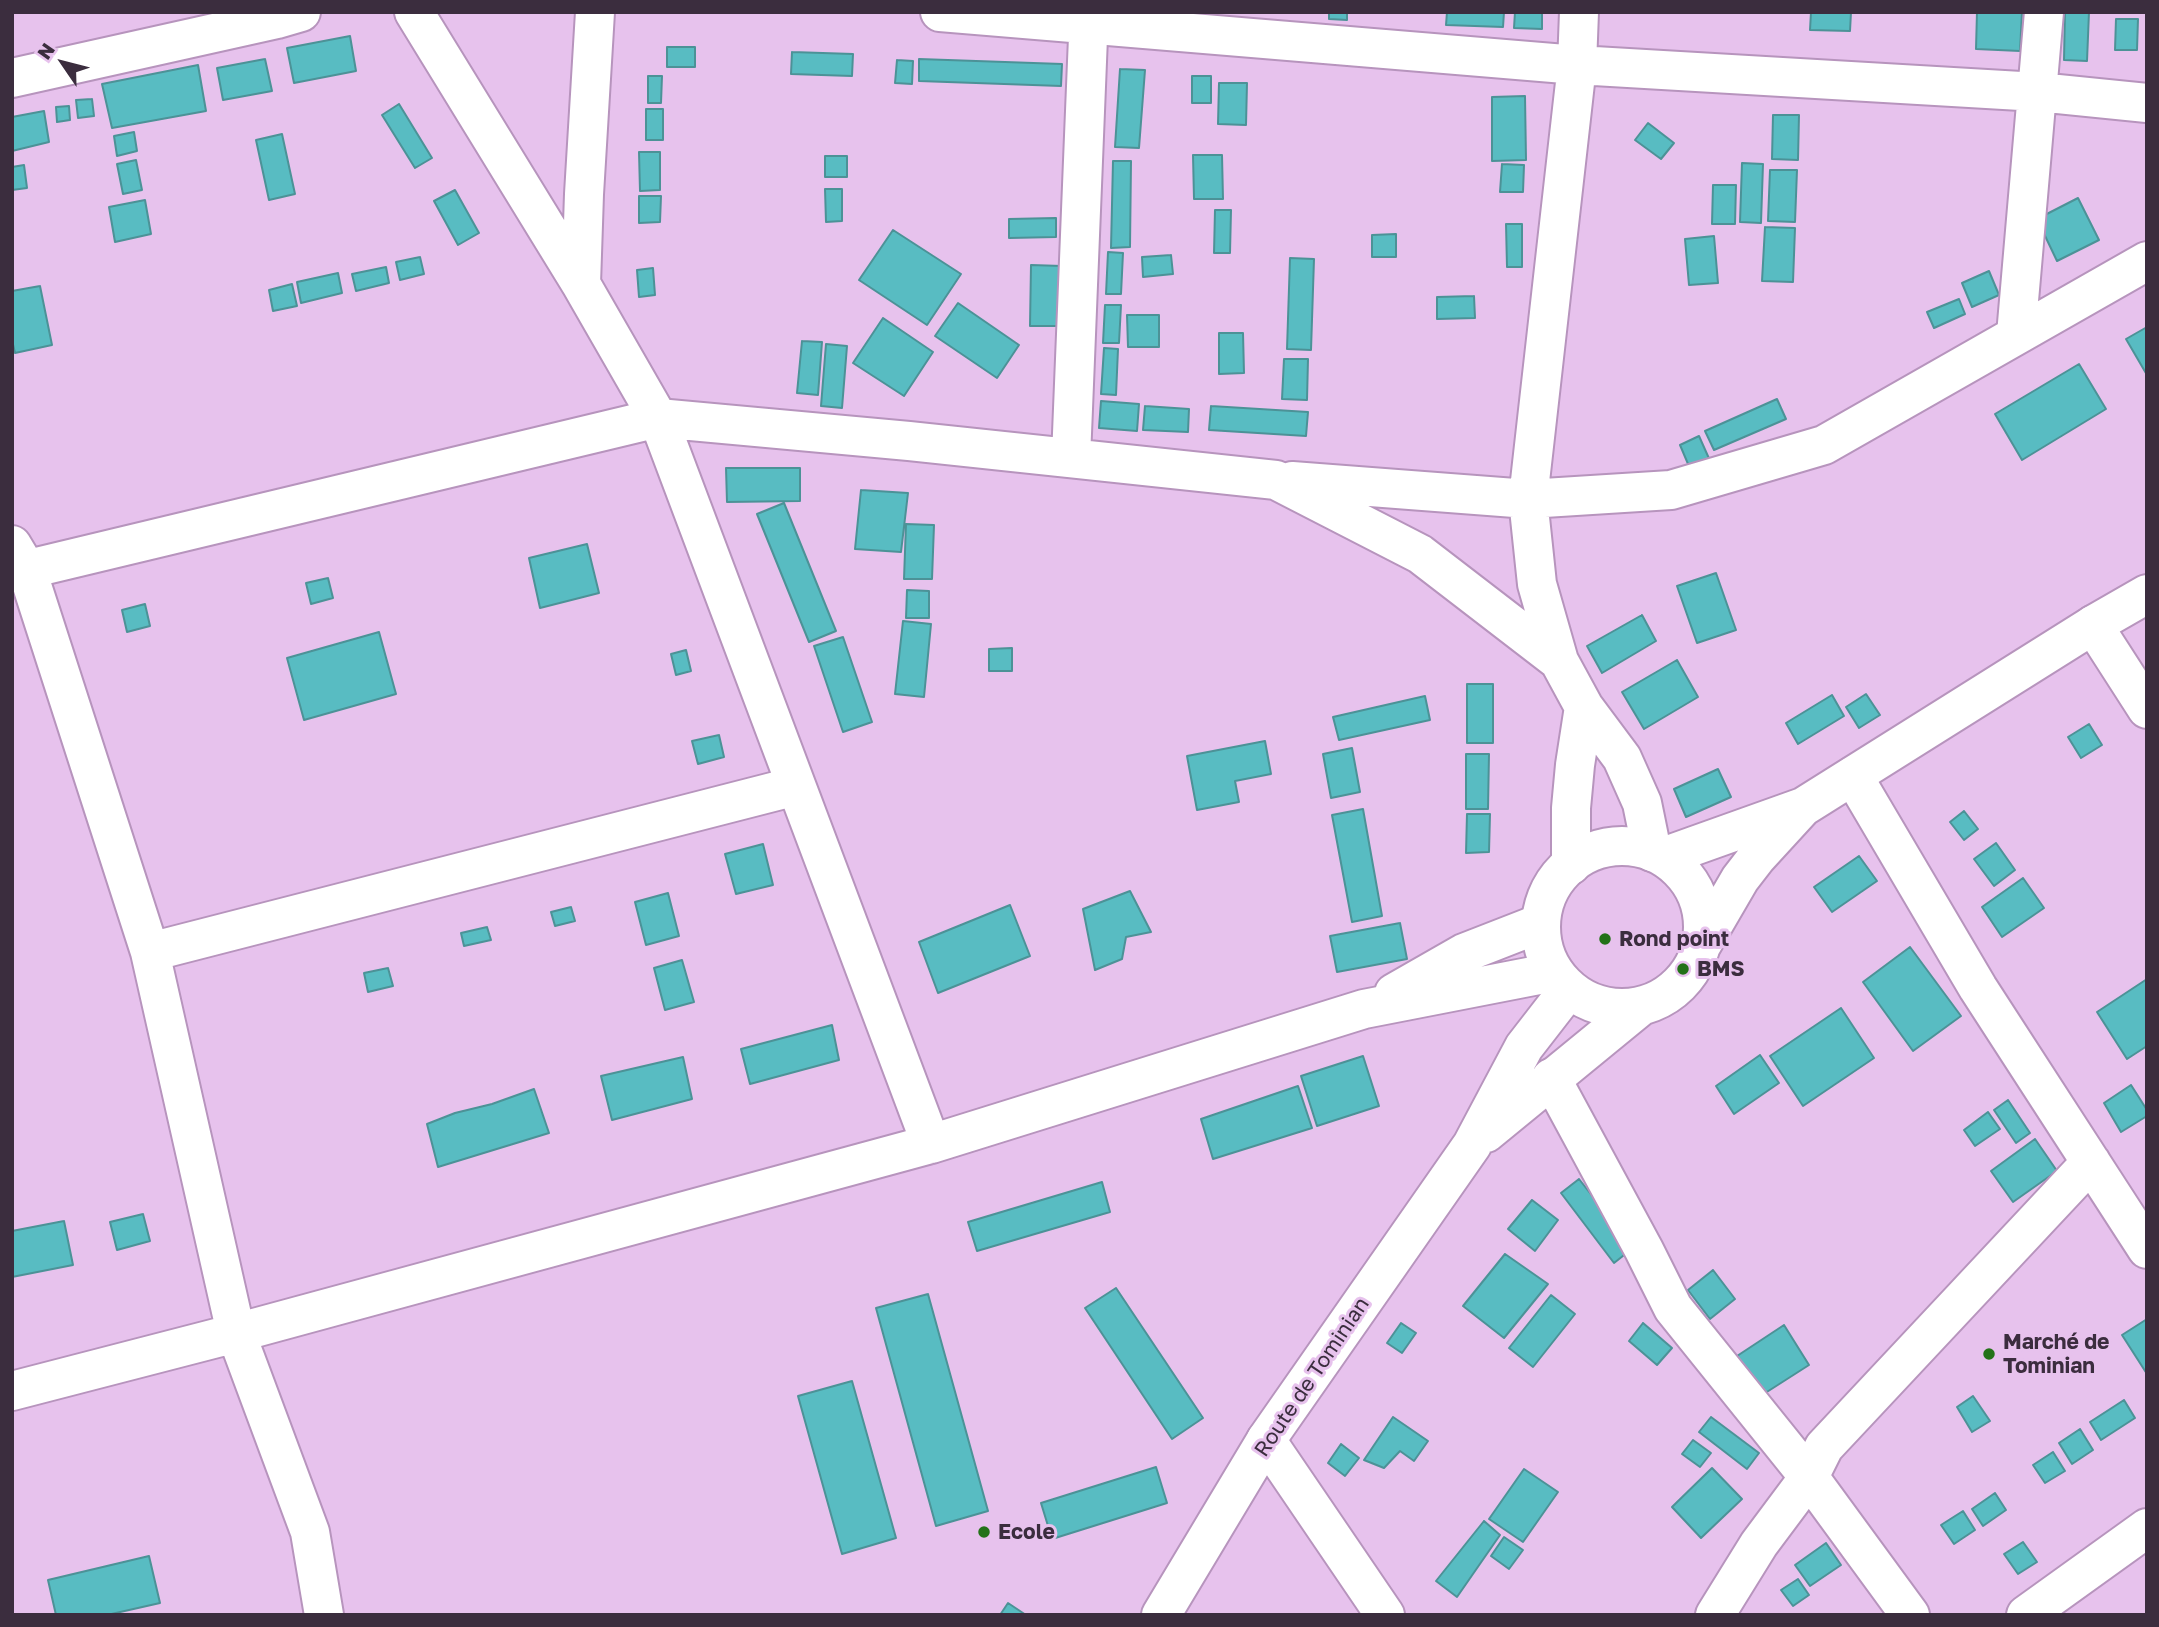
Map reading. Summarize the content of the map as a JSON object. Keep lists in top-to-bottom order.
{
  "streets": {
    "street": ["Route de Tominian"]
  },
  "places": [
    "Rond point",
    "BMS",
    "Marché de Tominian",
    "Ecole"
  ],
  "north": "top left"
}
